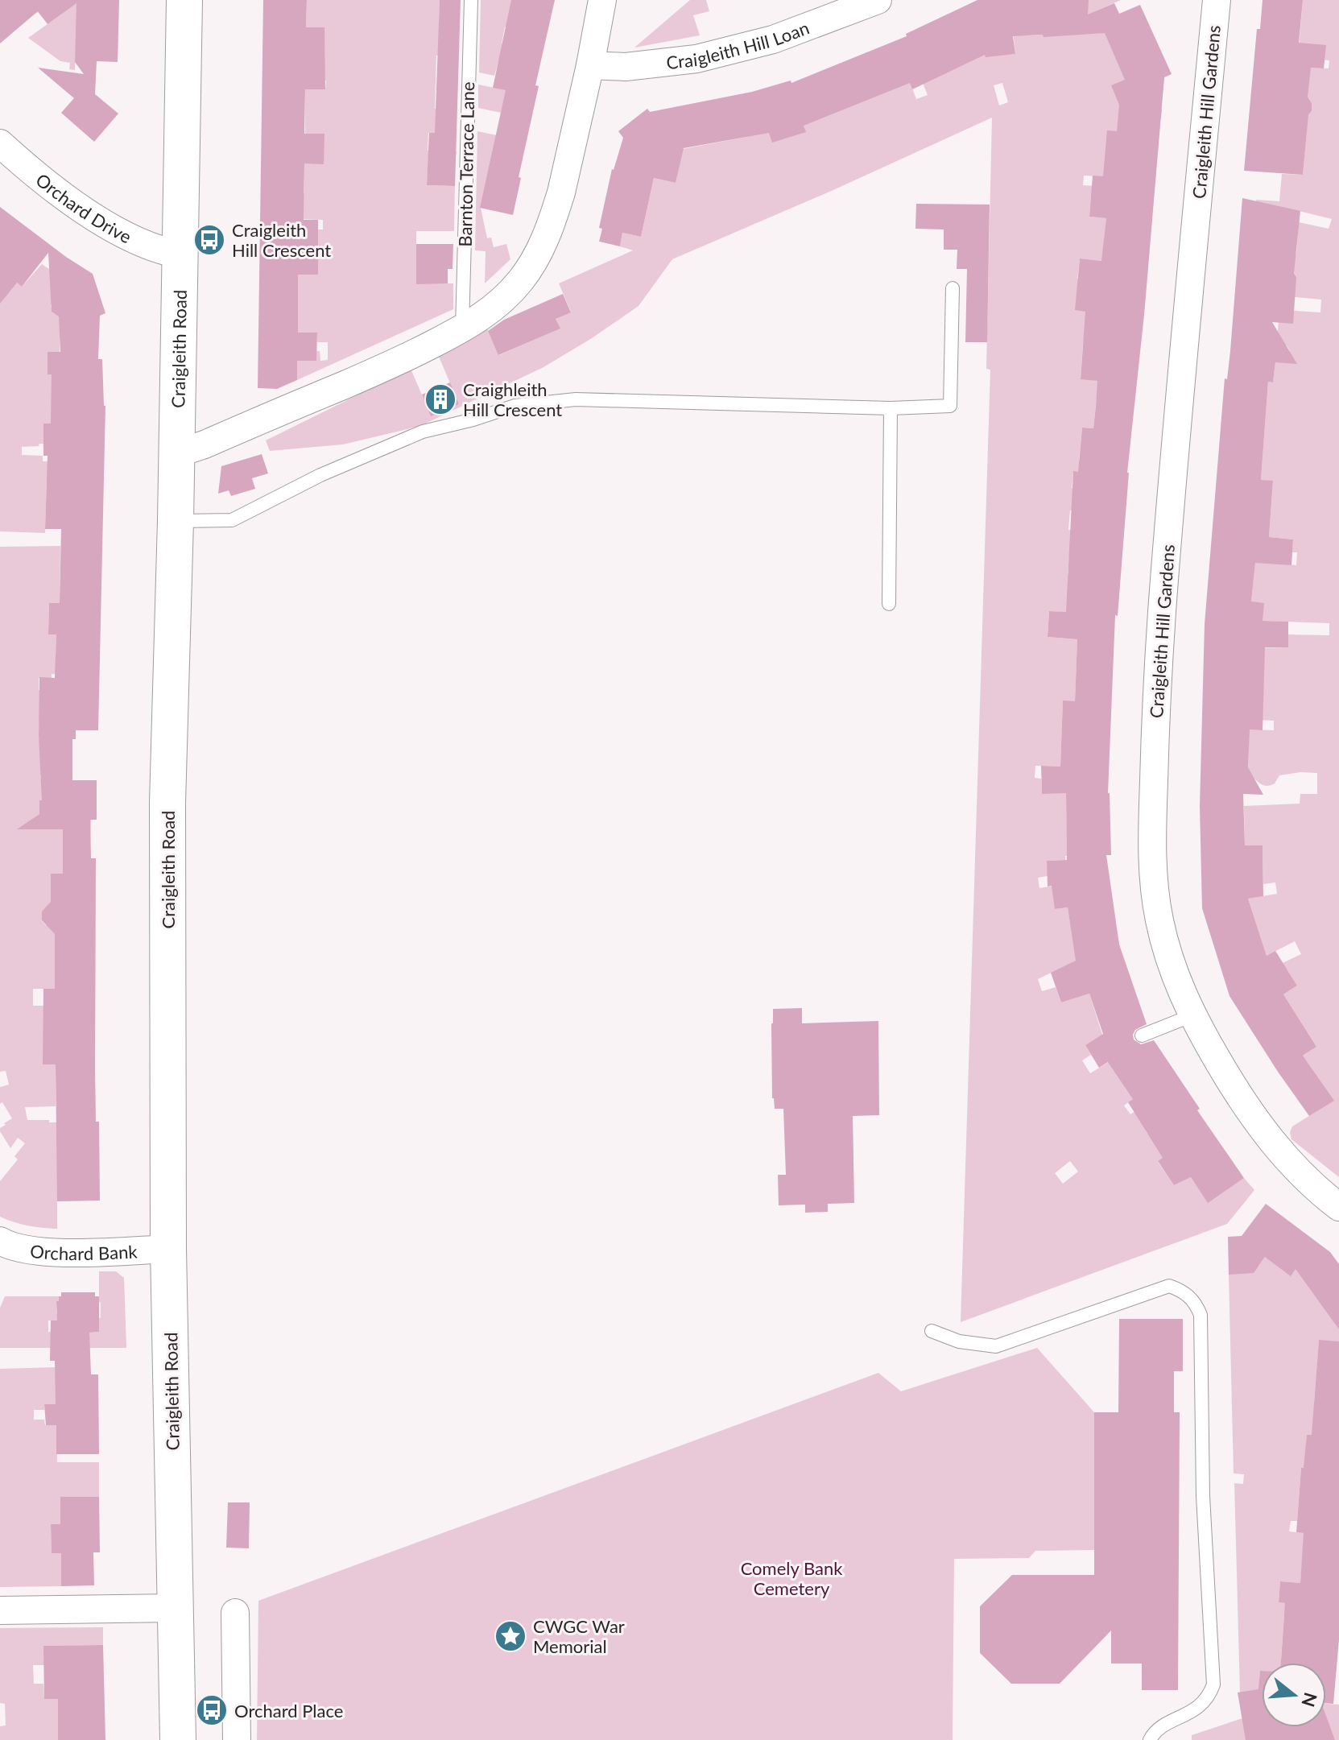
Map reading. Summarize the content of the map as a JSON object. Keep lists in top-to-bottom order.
{
  "streets": {
    "main road": ["Craigleith Road"],
    "street": [
      "Craigleith Hill Loan",
      "Craigleith Hill Gardens",
      "Orchard Drive",
      "Orchard Bank"
    ],
    "lane": ["Barnton Terrace Lane"]
  },
  "crossings": [
    ["Orchard Drive", "Craigleith Road"],
    ["Craigleith Road", "Orchard Bank"]
  ],
  "parks": ["Comely Bank Cemetery"],
  "places": {
    "bus stop": ["Craigleith Hill Crescent", "Orchard Place"],
    "building": ["Craighleith Hill Crescent"],
    "place": ["CWGC War Memorial"]
  },
  "north": "right"
}
